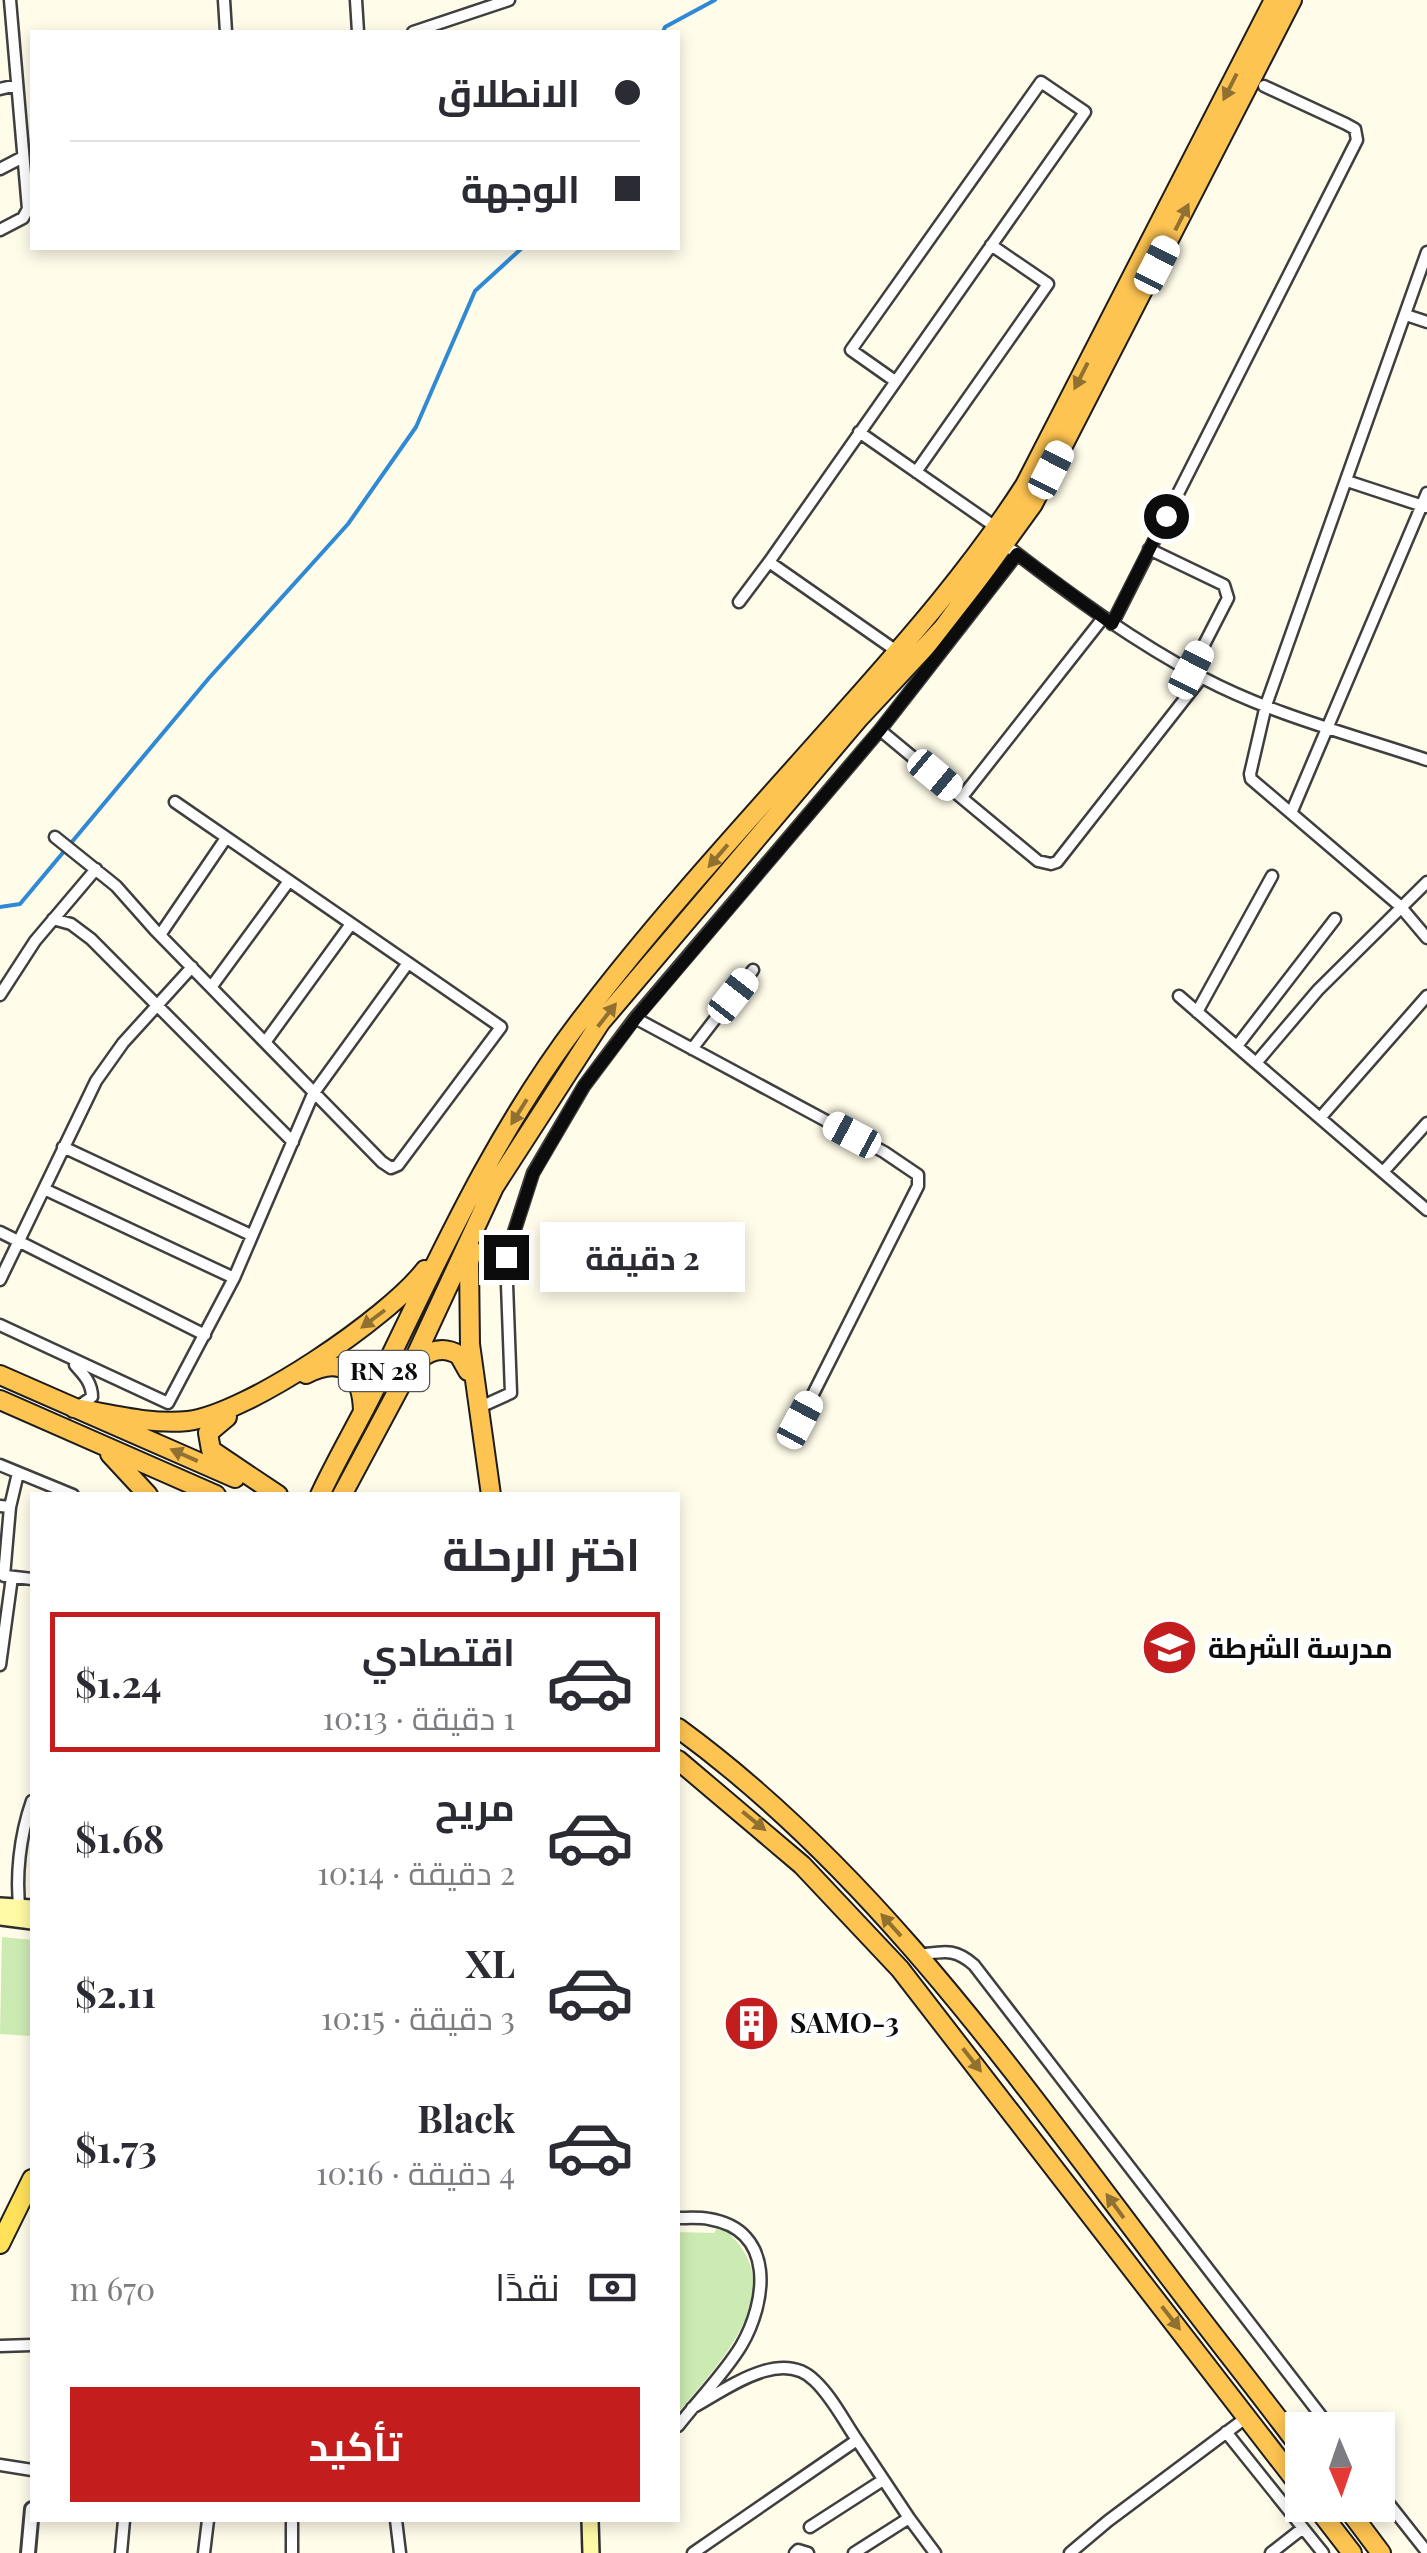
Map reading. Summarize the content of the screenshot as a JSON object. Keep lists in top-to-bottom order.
{
  "streets": {
    "highway": ["RN 28"]
  },
  "places": {
    "school or university": ["مدرسة الشرطة"],
    "building": ["SAMO-3"]
  },
  "north": "bottom",
  "page": {
    "banner": ["الانطلاق", "الوجهة"],
    "bubble": "2 دقيقة",
    "heading": "اختر الرحلة",
    "list": [
      {
        "name": "اقتصادي",
        "note": "1 دقيقة · 10:13",
        "value": "$1.24"
      },
      {
        "name": "مريح",
        "note": "2 دقيقة · 10:14",
        "value": "$1.68"
      },
      {
        "name": "XL",
        "note": "3 دقيقة · 10:15",
        "value": "$2.11"
      },
      {
        "name": "Black",
        "note": "4 دقيقة · 10:16",
        "value": "$1.73"
      }
    ],
    "pay": ["نقدًا", "670 m"],
    "buttons": "تأكيد"
  }
}
